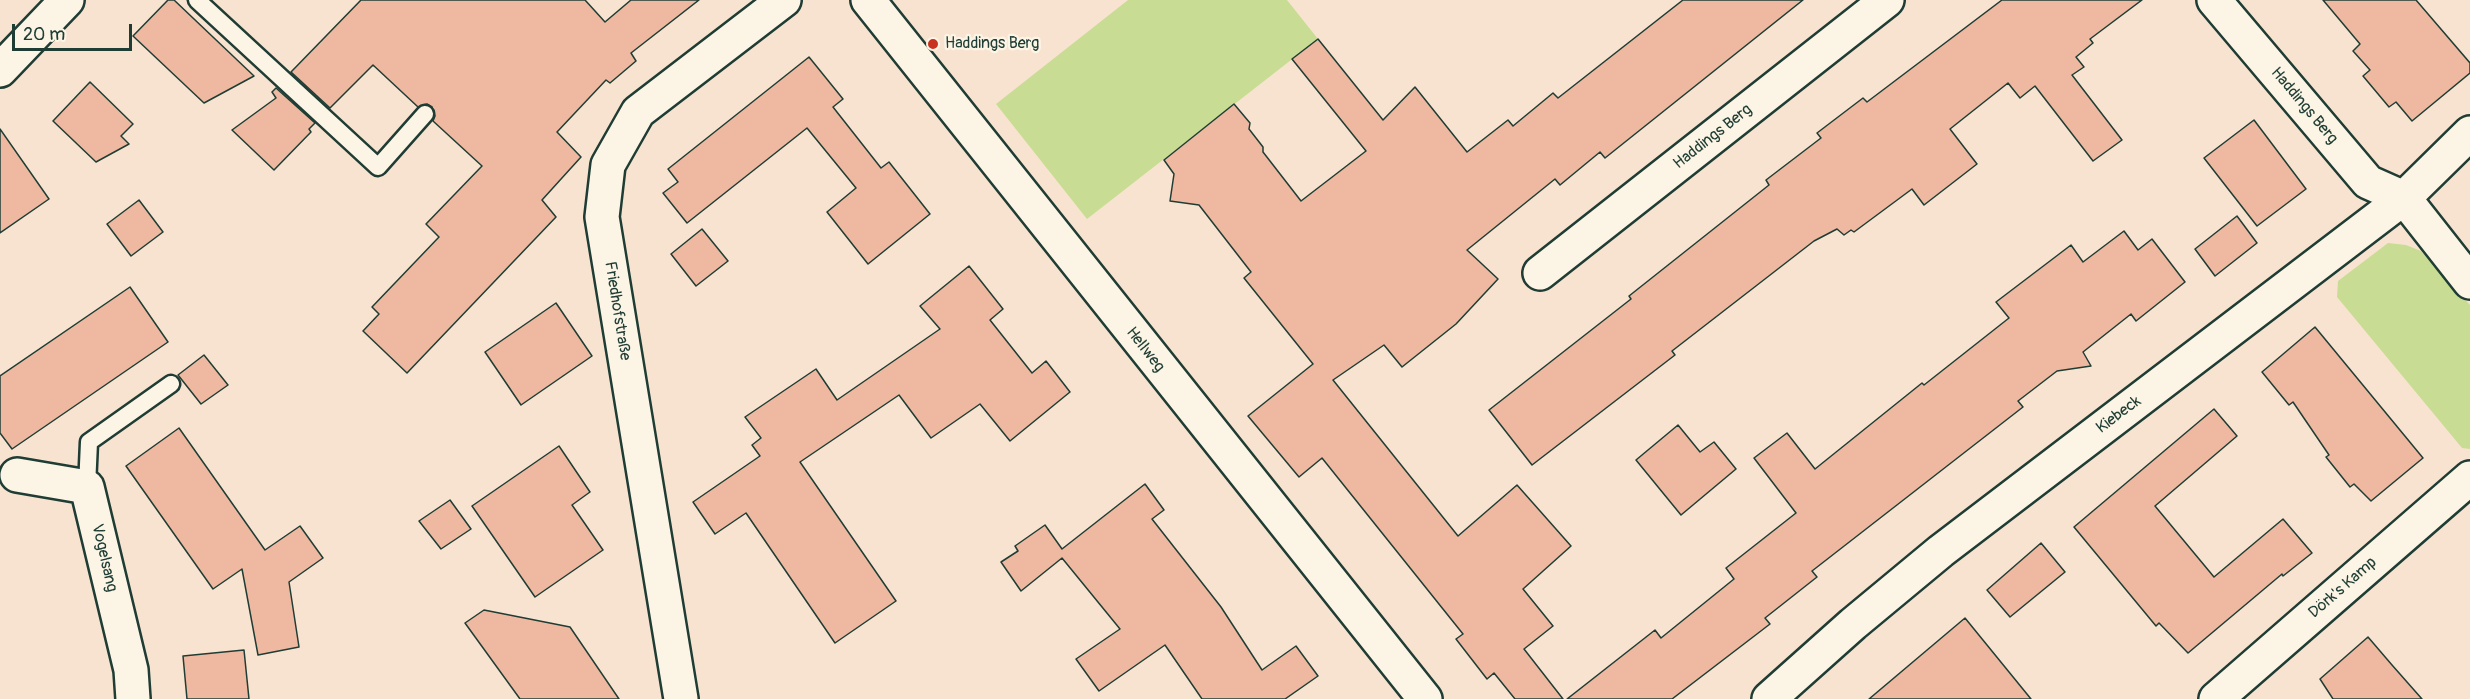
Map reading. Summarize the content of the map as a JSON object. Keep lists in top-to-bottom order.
{
  "streets": {
    "street": [
      "Haddings Berg",
      "Friedhofstraße",
      "Hellweg",
      "Kiebeck",
      "Vogelsang",
      "Dörk's Kamp"
    ]
  },
  "crossings": [
    ["Haddings Berg", "Kiebeck"]
  ],
  "places": ["Haddings Berg"],
  "scale_bar": "20 m"
}
